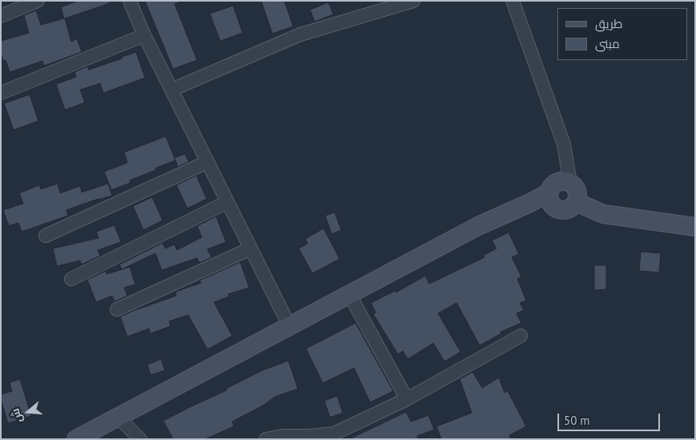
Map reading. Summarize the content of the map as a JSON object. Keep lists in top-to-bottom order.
{
  "legend": ["طريق", "مبنى"],
  "scale_bar": "50 m",
  "north": "left"
}
